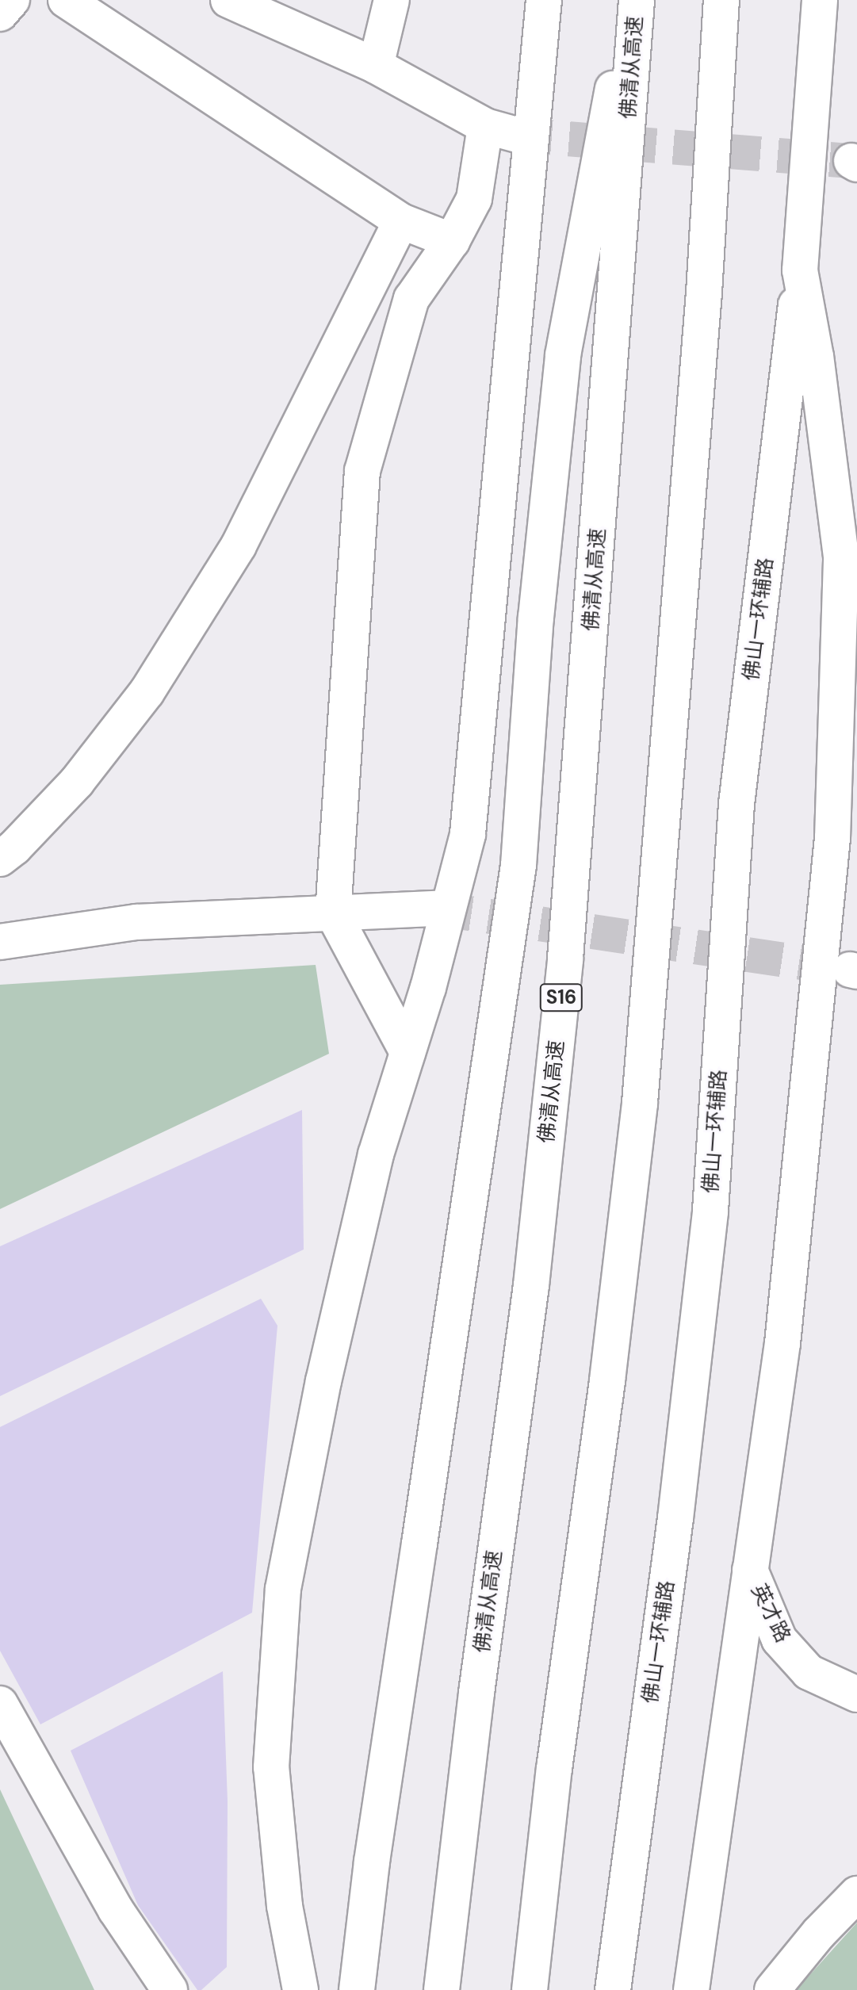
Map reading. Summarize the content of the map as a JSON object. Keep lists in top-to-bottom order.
{
  "streets": {
    "main road": [
      "佛清从高速",
      "佛山一环辅路",
      "S16",
      "英才路"
    ]
  }
}
